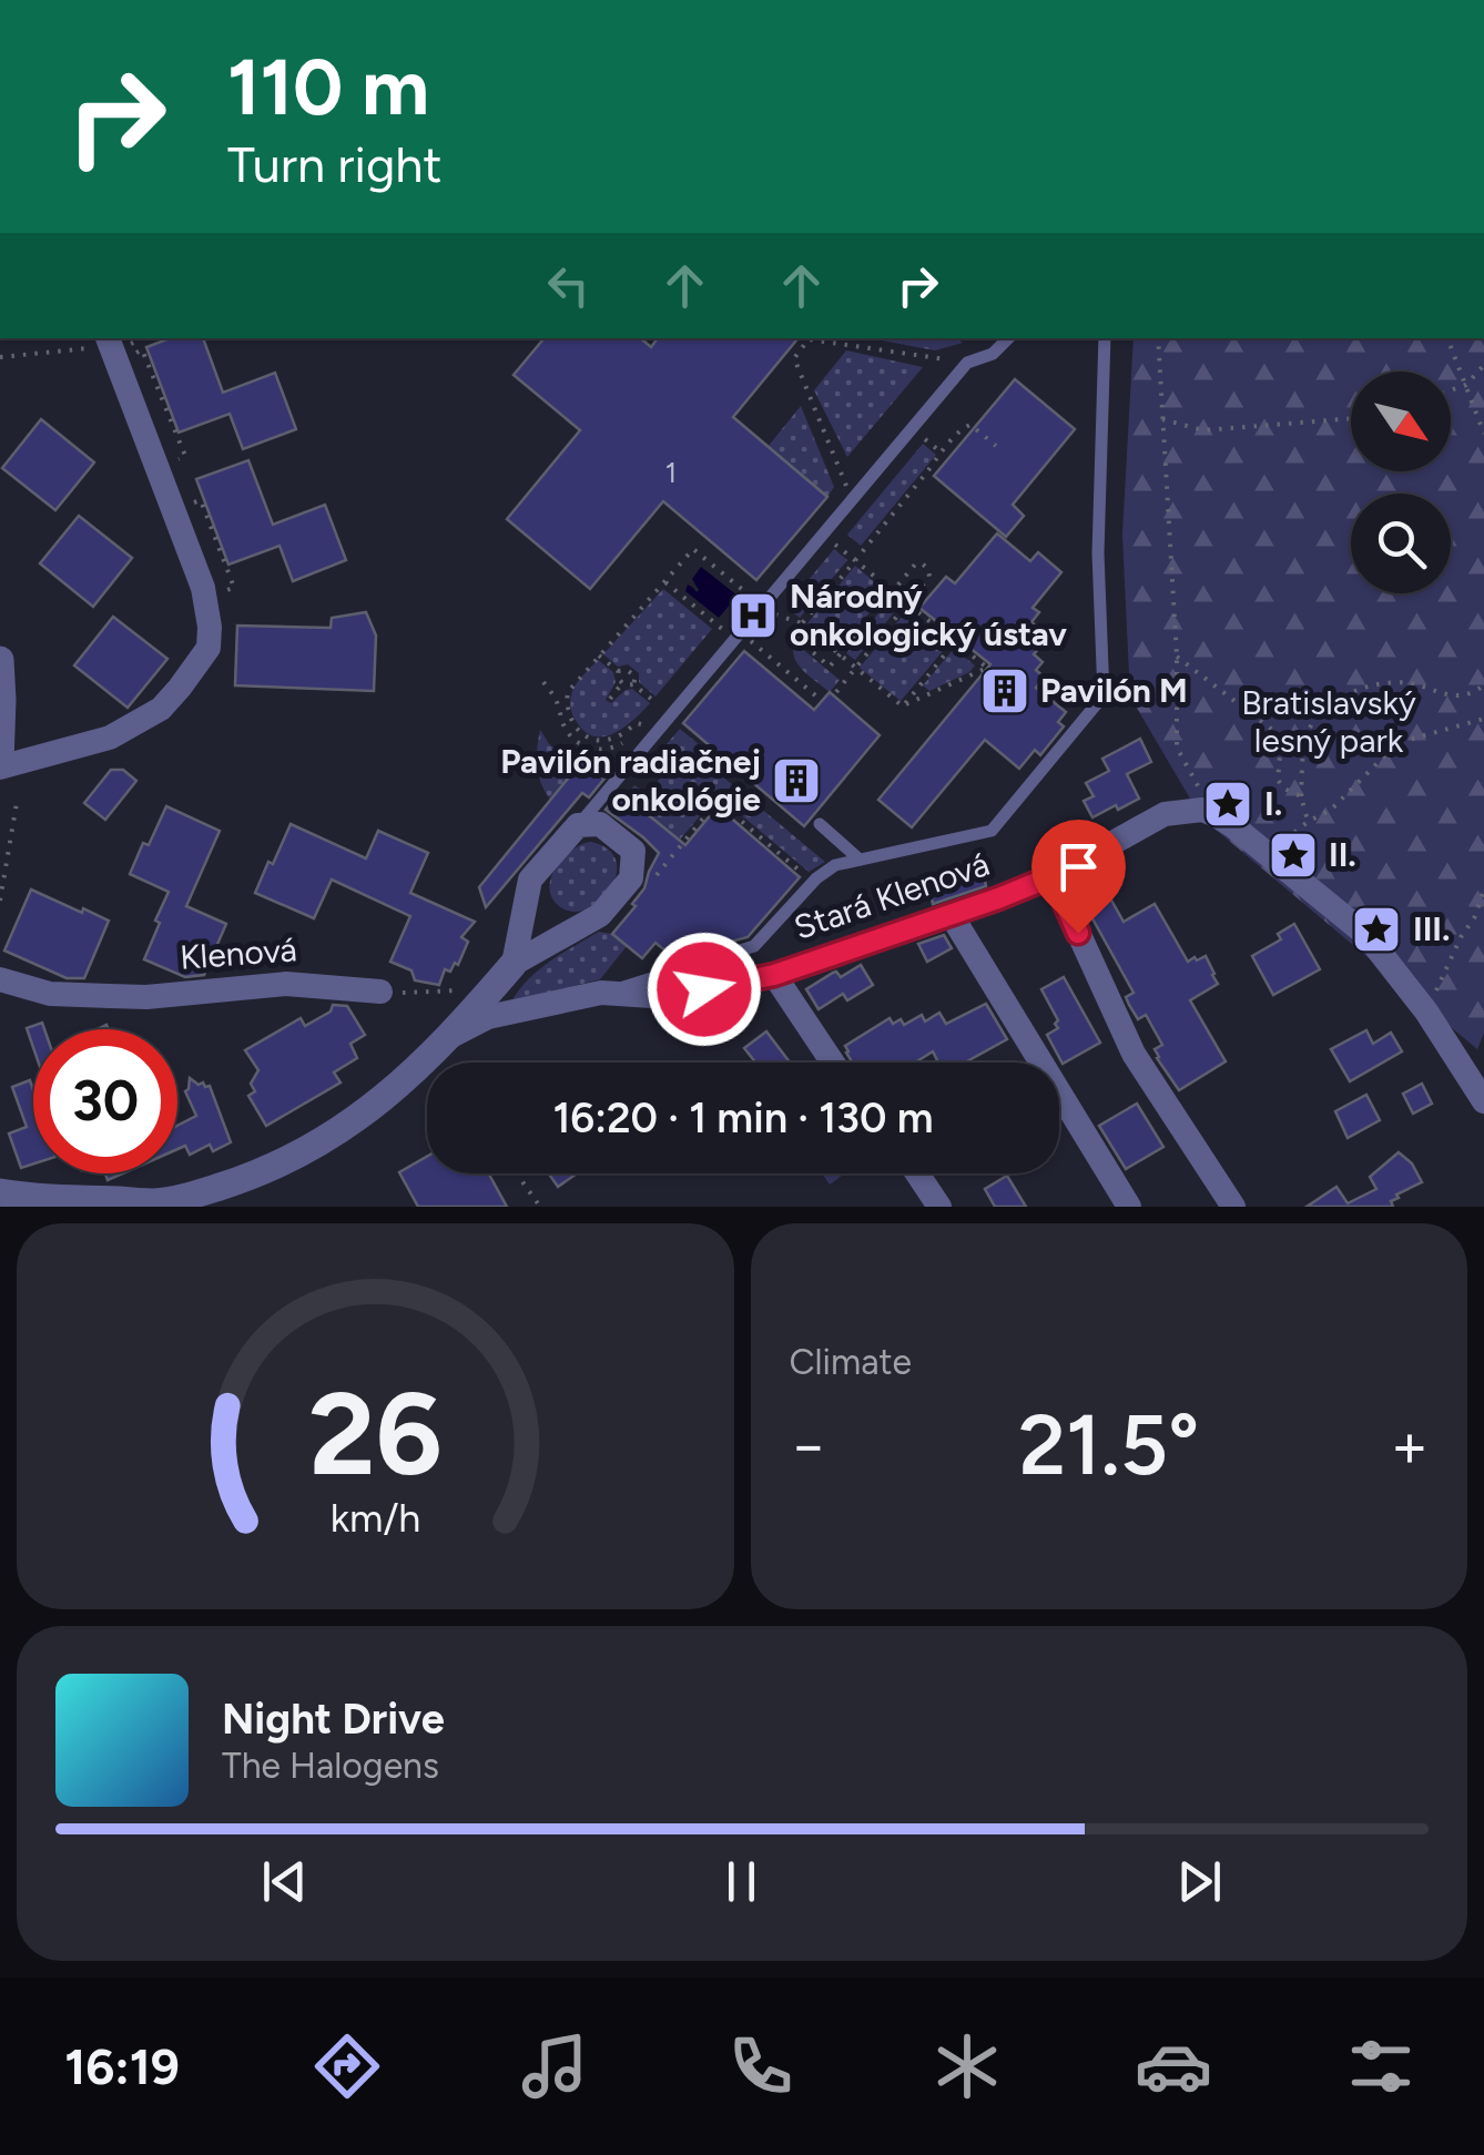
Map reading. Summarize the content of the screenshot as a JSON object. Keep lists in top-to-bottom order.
{
  "streets": {
    "street": ["Stará Klenová", "Klenová"]
  },
  "parks": ["Bratislavský lesný park"],
  "places": {
    "hospital": ["Národný onkologický ústav"],
    "building": ["Pavilón M", "Pavilón radiačnej onkológie"],
    "place": ["I.", "II.", "III."]
  },
  "house_numbers": ["1"],
  "north": "bottom right",
  "page": {
    "turn": ["110 m", "Turn right"],
    "limit": "30",
    "trip": "16:20 · 1 min · 130 m",
    "tile": "Climate",
    "heat": ["−", "21.5°", "+"],
    "song": ["Night Drive", "The Halogens"],
    "tabs": "16:19",
    "gauge": ["26", "km/h"]
  }
}
